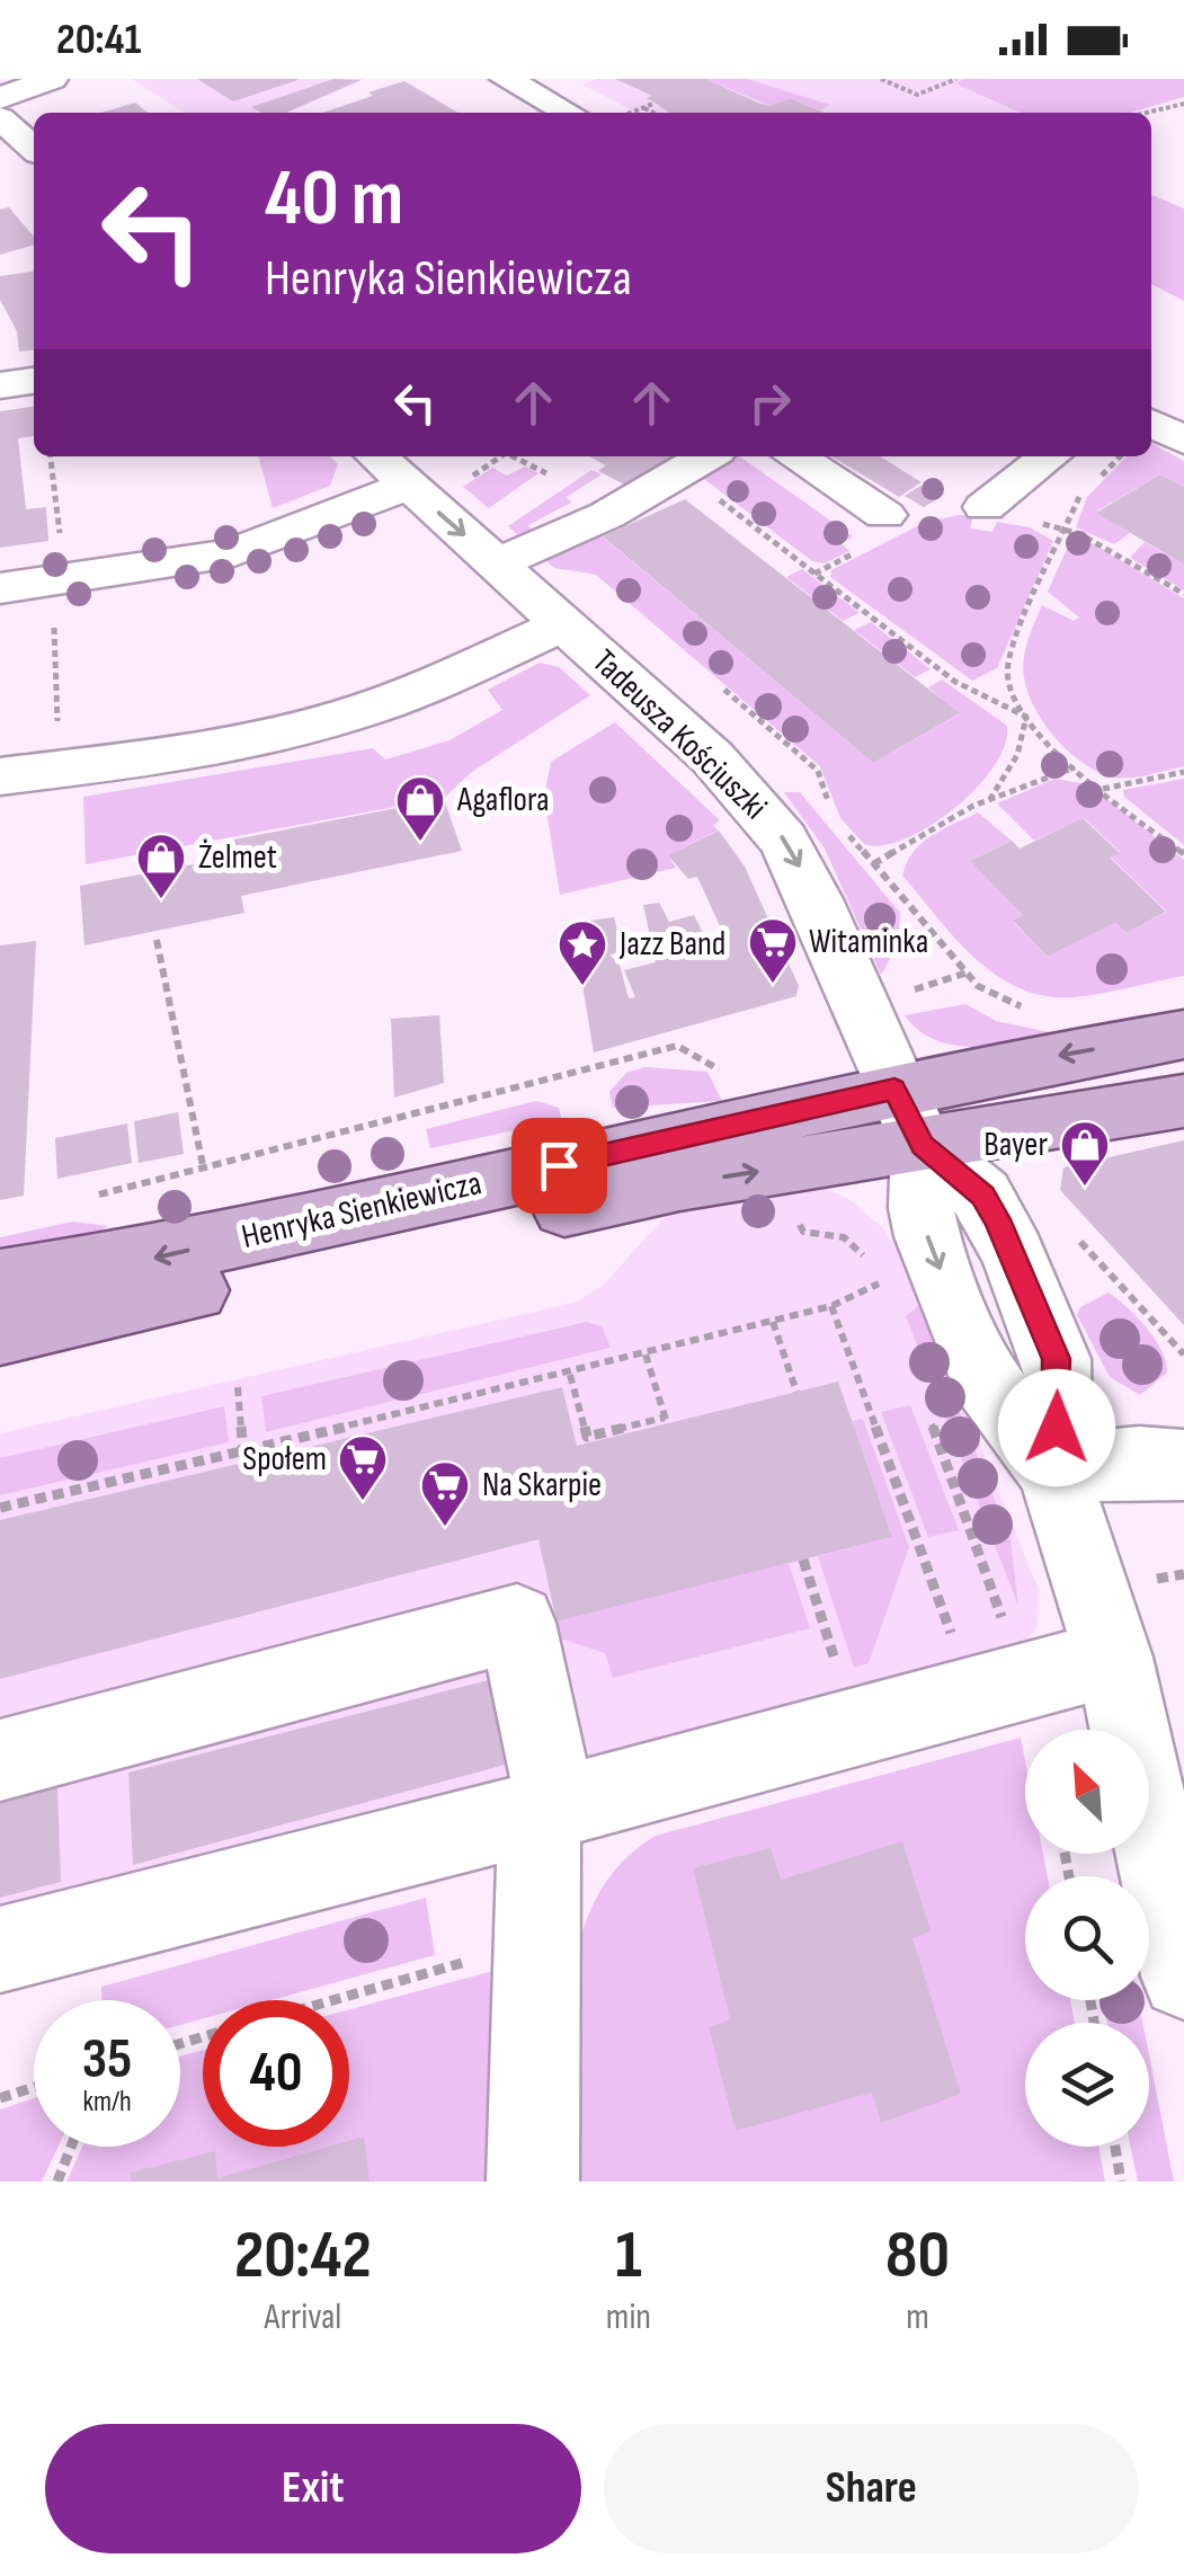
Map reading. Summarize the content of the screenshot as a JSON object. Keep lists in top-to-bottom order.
{
  "streets": {
    "main road": ["Henryka Sienkiewicza"],
    "street": ["Tadeusza Kościuszki"]
  },
  "crossings": [
    ["Tadeusza Kościuszki", "Henryka Sienkiewicza"]
  ],
  "one_way": ["Tadeusza Kościuszki"],
  "places": {
    "shop": ["Agaflora", "Żelmet", "Bayer"],
    "supermarket": ["Witaminka", "Społem", "Na Skarpie"],
    "place": ["Jazz Band"]
  },
  "north": "top left",
  "page": {
    "status": "20:41",
    "turn": ["40 m", "Henryka Sienkiewicza"],
    "speed": "35 km/h",
    "limit": "40",
    "eta": [
      "20:42",
      "Arrival",
      "1",
      "min",
      "80",
      "m"
    ],
    "buttons": ["Exit", "Share"]
  }
}
